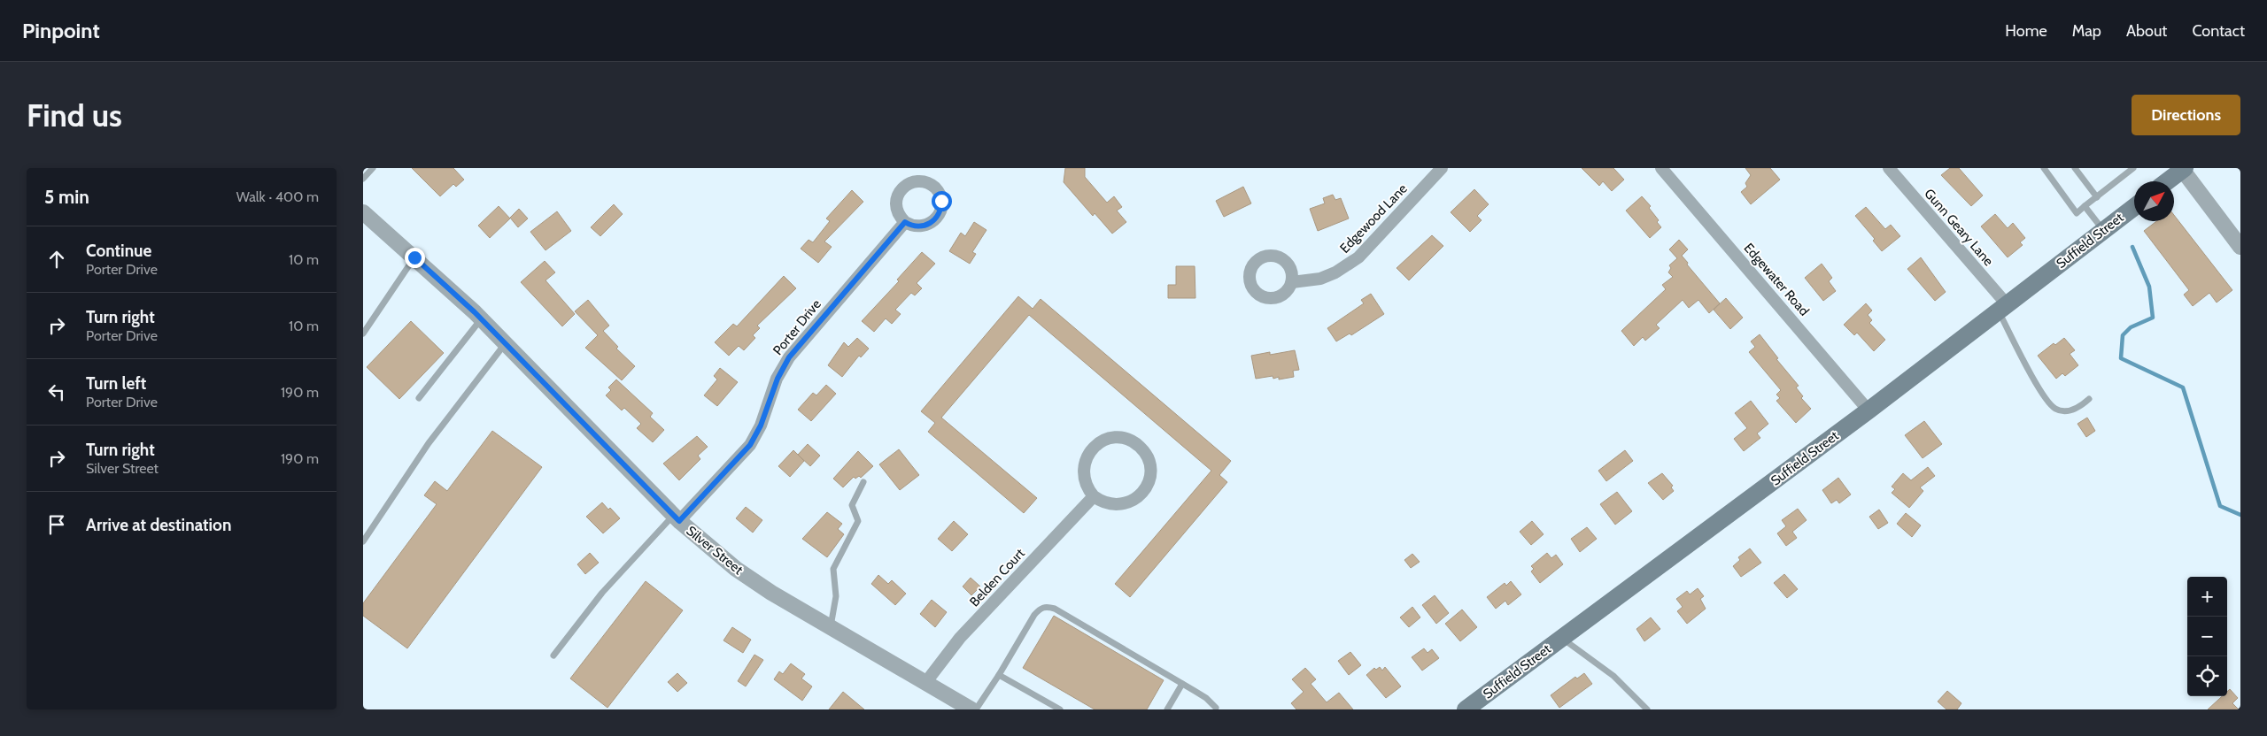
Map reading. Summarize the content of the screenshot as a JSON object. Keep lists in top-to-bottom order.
{
  "streets": {
    "main road": ["Suffield Street"],
    "street": [
      "Edgewood Lane",
      "Gunn Geary Lane",
      "Edgewater Road",
      "Porter Drive",
      "Silver Street",
      "Belden Court"
    ]
  },
  "crossings": [
    ["Gunn Geary Lane", "Suffield Street"],
    ["Suffield Street", "Edgewater Road"],
    ["Porter Drive", "Silver Street"],
    ["Silver Street", "Belden Court"]
  ],
  "north": "top right",
  "page": {
    "header": "Pinpoint",
    "nav": [
      "Home",
      "Map",
      "About",
      "Contact"
    ],
    "buttons": "Directions",
    "title": "Find us",
    "heading": ["5 min", "Walk · 400 m"],
    "list": [
      ["Continue", "Porter Drive", "10 m"],
      ["Turn right", "Porter Drive", "10 m"],
      ["Turn left", "Porter Drive", "190 m"],
      ["Turn right", "Silver Street", "190 m"],
      "Arrive at destination"
    ],
    "map_buttons": ["+", "−"]
  }
}
